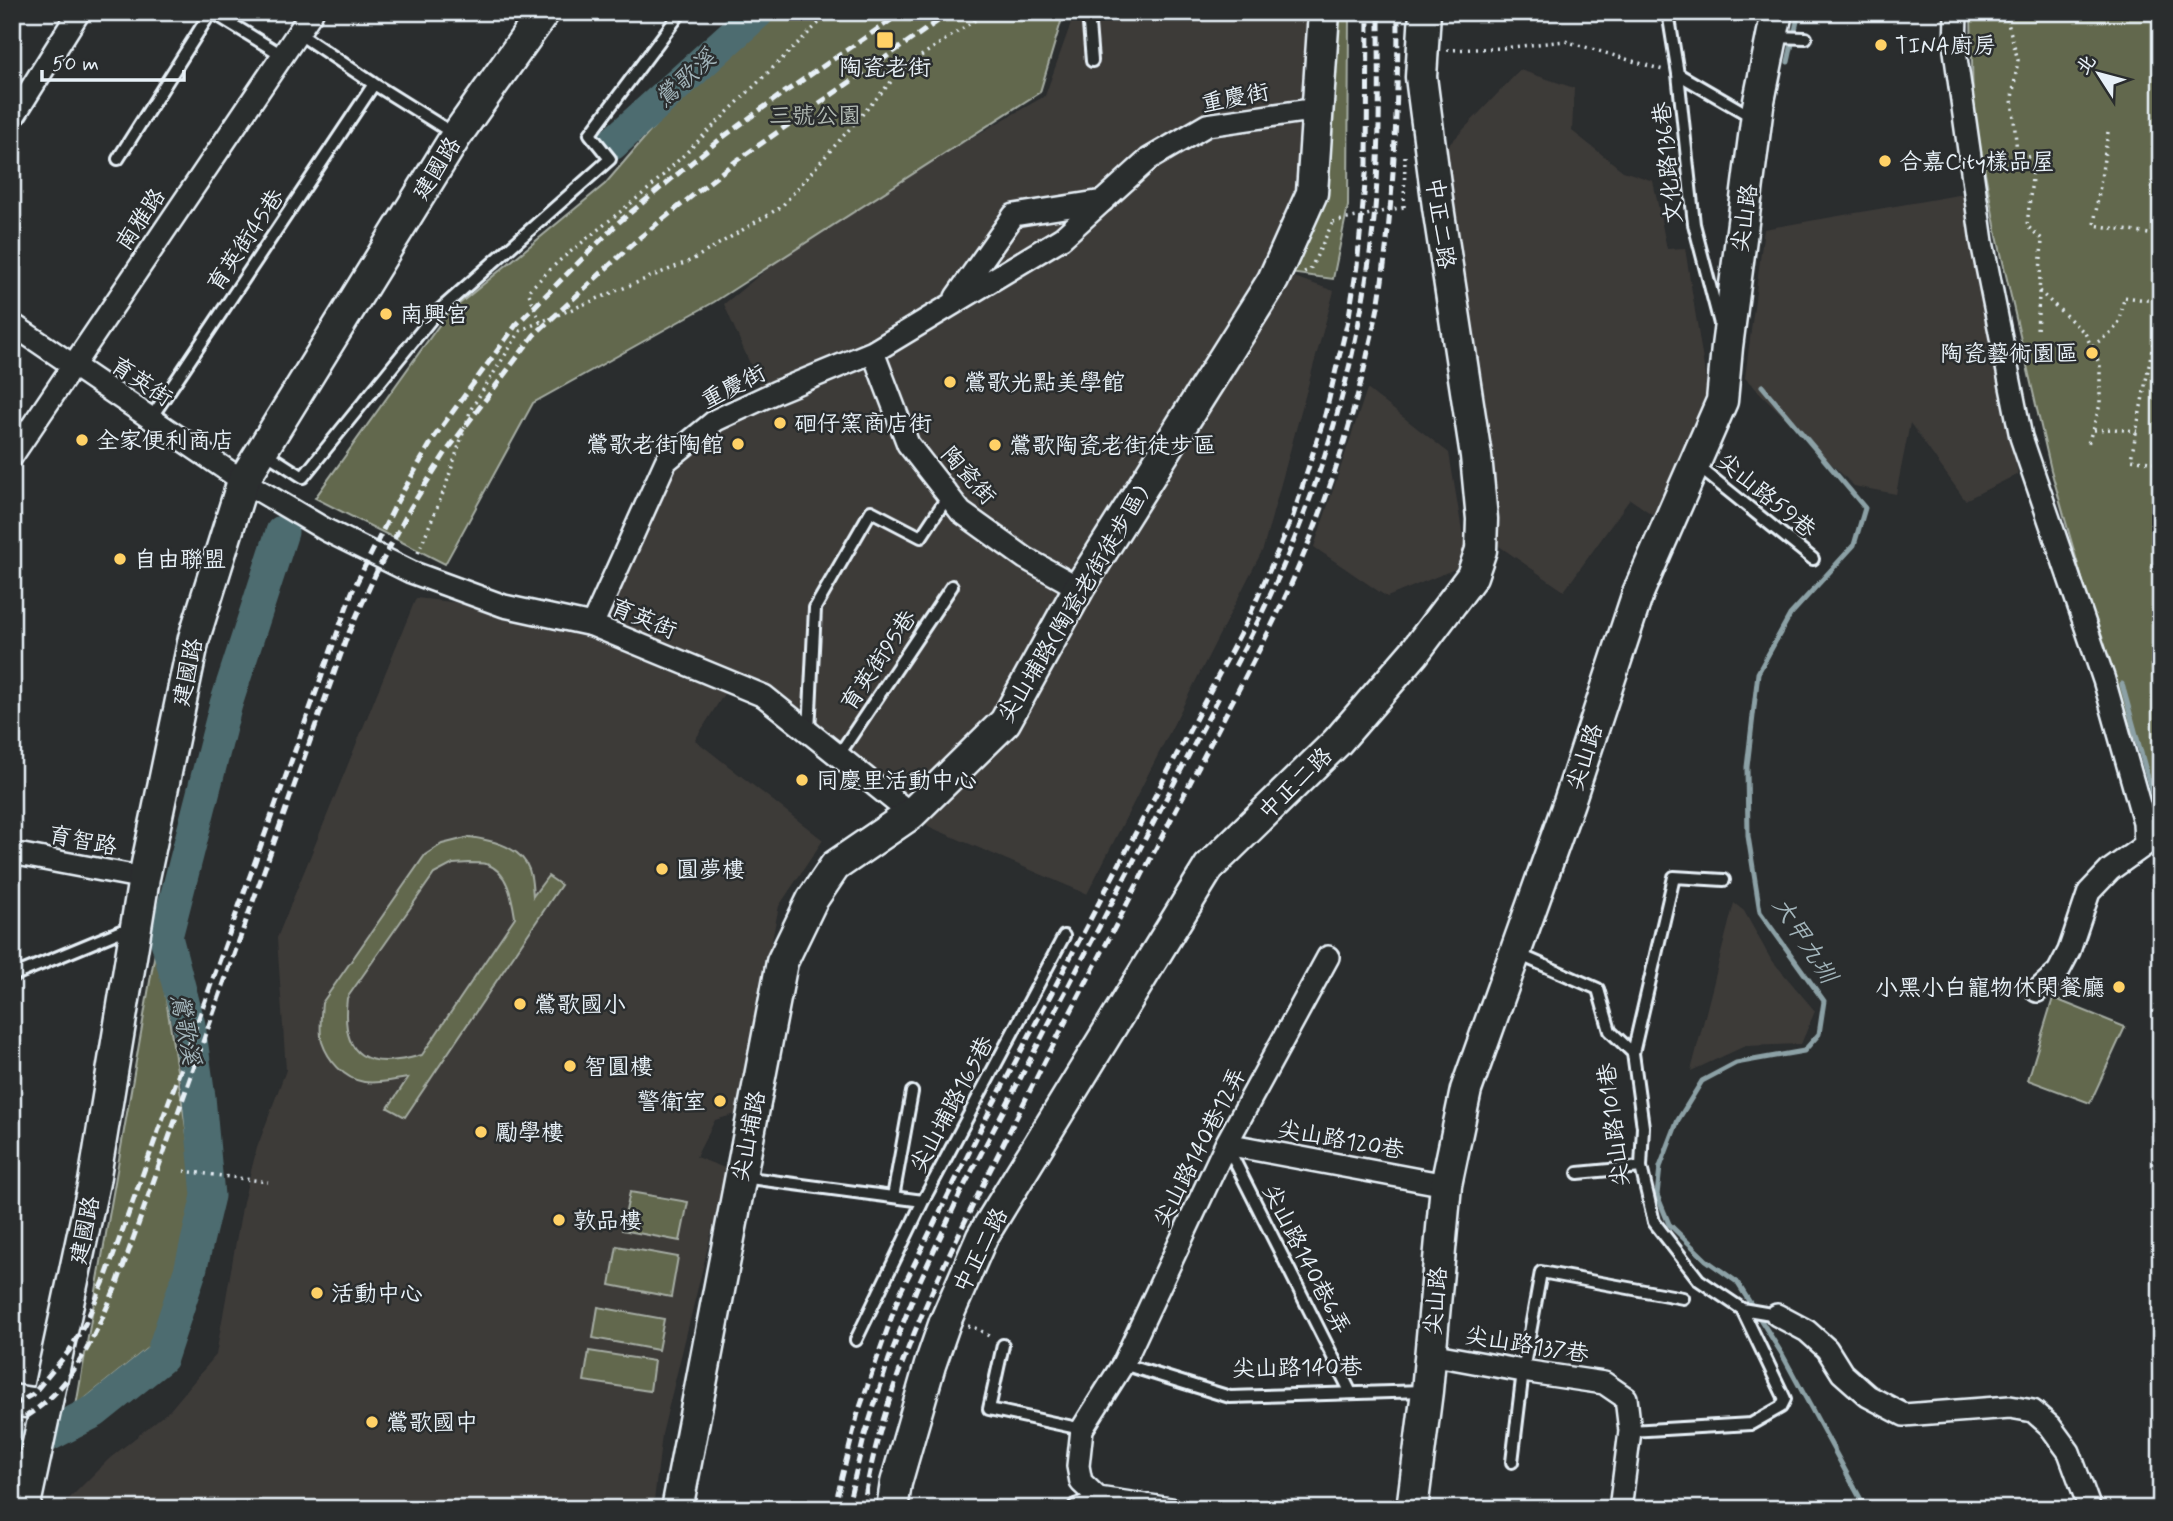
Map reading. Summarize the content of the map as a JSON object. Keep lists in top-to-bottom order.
{
  "streets": {
    "main road": [
      "建國路",
      "尖山路",
      "中正二路",
      "尖山埔路(陶瓷老街徒步區)",
      "尖山埔路"
    ],
    "street": [
      "重慶街",
      "南雅路",
      "育英街",
      "陶瓷街",
      "育智路",
      "尖山路120巷",
      "尖山路140巷12弄",
      "尖山路137巷"
    ],
    "lane": [
      "文化路136巷",
      "育英街45巷",
      "尖山路59巷",
      "育英街95巷",
      "尖山埔路165巷",
      "尖山路101巷",
      "尖山路140巷6弄",
      "尖山路140巷"
    ]
  },
  "crossings": [
    ["重慶街", "育英街"],
    ["重慶街", "陶瓷街"],
    ["重慶街", "尖山埔路(陶瓷老街徒步區)"],
    ["文化路136巷", "尖山路"],
    ["建國路", "育英街"],
    ["建國路", "育智路"],
    ["尖山路", "尖山路59巷"],
    ["尖山路", "尖山路101巷"],
    ["尖山路", "尖山路120巷"],
    ["尖山路", "尖山路137巷"],
    ["尖山路", "尖山路140巷"],
    ["南雅路", "育英街"],
    ["育英街45巷", "育英街"],
    ["育英街", "尖山埔路(陶瓷老街徒步區)"],
    ["育英街", "育英街95巷"],
    ["育英街", "尖山埔路"],
    ["陶瓷街", "尖山埔路(陶瓷老街徒步區)"],
    ["尖山埔路(陶瓷老街徒步區)", "尖山埔路"],
    ["尖山埔路165巷", "尖山埔路"],
    ["尖山路120巷", "尖山路140巷12弄"],
    ["尖山路120巷", "尖山路140巷6弄"],
    ["尖山路140巷12弄", "尖山路140巷6弄"],
    ["尖山路140巷12弄", "尖山路140巷"],
    ["尖山路140巷6弄", "尖山路140巷"]
  ],
  "water": ["鶯歌溪", "大甲九圳"],
  "parks": ["三號公園"],
  "places": {
    "transit": ["陶瓷老街"],
    "other": [
      "TINA廚房",
      "合嘉City樣品屋",
      "南興宮",
      "陶瓷藝術園區",
      "鶯歌光點美學館",
      "硘仔窯商店街",
      "全家便利商店",
      "鶯歌老街陶館",
      "鶯歌陶瓷老街徒步區",
      "自由聯盟",
      "同慶里活動中心",
      "圓夢樓",
      "小黑小白寵物休閑餐廳",
      "鶯歌國小",
      "智圓樓",
      "警衛室",
      "勵學樓",
      "敦品樓",
      "活動中心",
      "鶯歌國中"
    ]
  },
  "scale_bar": "50 m",
  "north": "top left"
}
